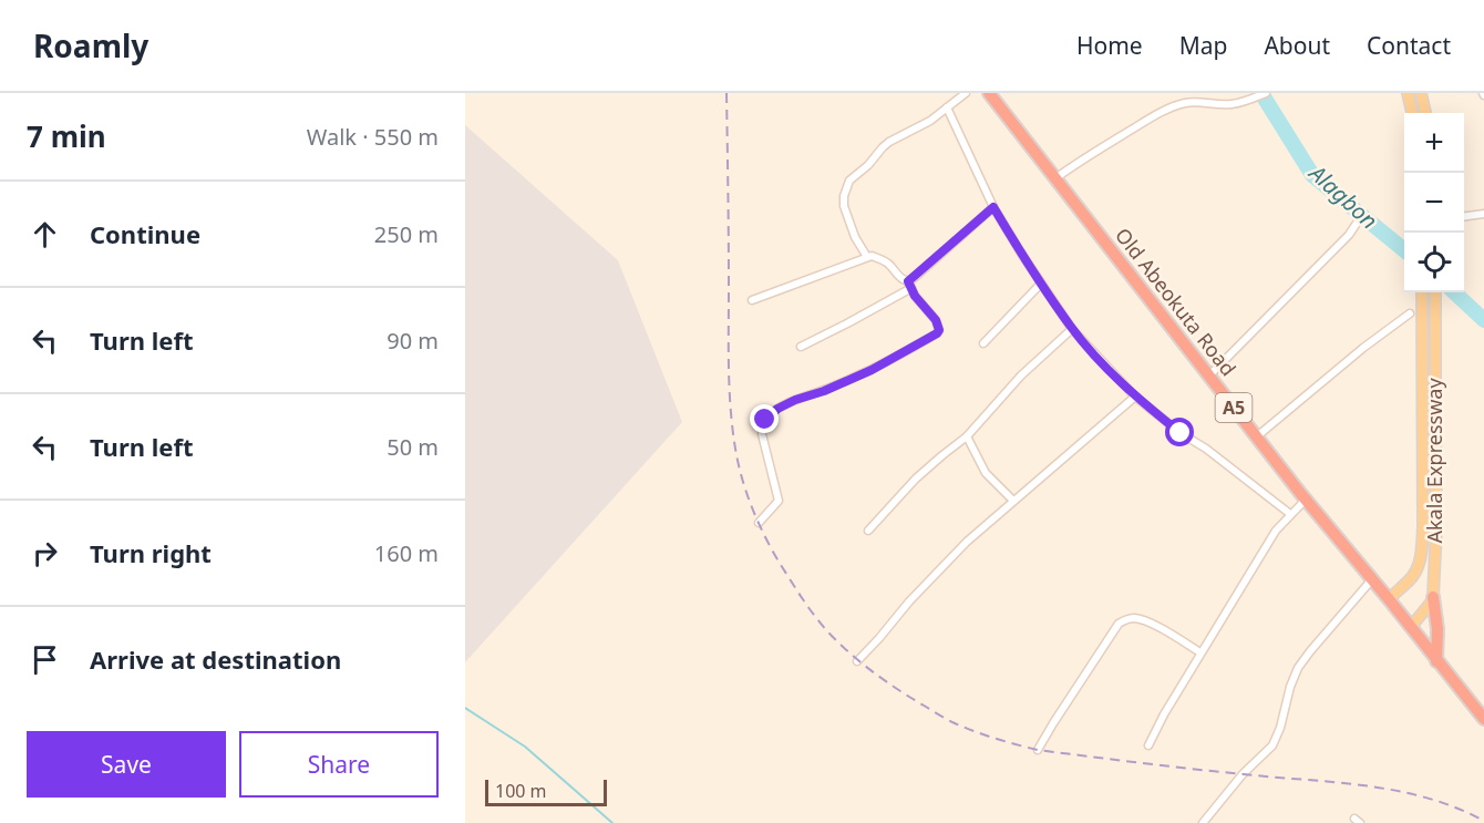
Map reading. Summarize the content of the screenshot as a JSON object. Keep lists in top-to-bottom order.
{
  "streets": {
    "highway": ["Old Abeokuta Road", "A5"],
    "main road": ["Akala Expressway"]
  },
  "crossings": [
    ["Old Abeokuta Road", "Akala Expressway"]
  ],
  "water": ["Alagbon"],
  "scale_bar": "100 m",
  "page": {
    "header": "Roamly",
    "nav": [
      "Home",
      "Map",
      "About",
      "Contact"
    ],
    "heading": ["7 min", "Walk · 550 m"],
    "map_buttons": ["+", "−"],
    "list": [
      ["Continue", "250 m"],
      ["Turn left", "90 m"],
      ["Turn left", "50 m"],
      ["Turn right", "160 m"],
      "Arrive at destination"
    ],
    "buttons": ["Save", "Share"],
    "scale": "100 m"
  }
}
